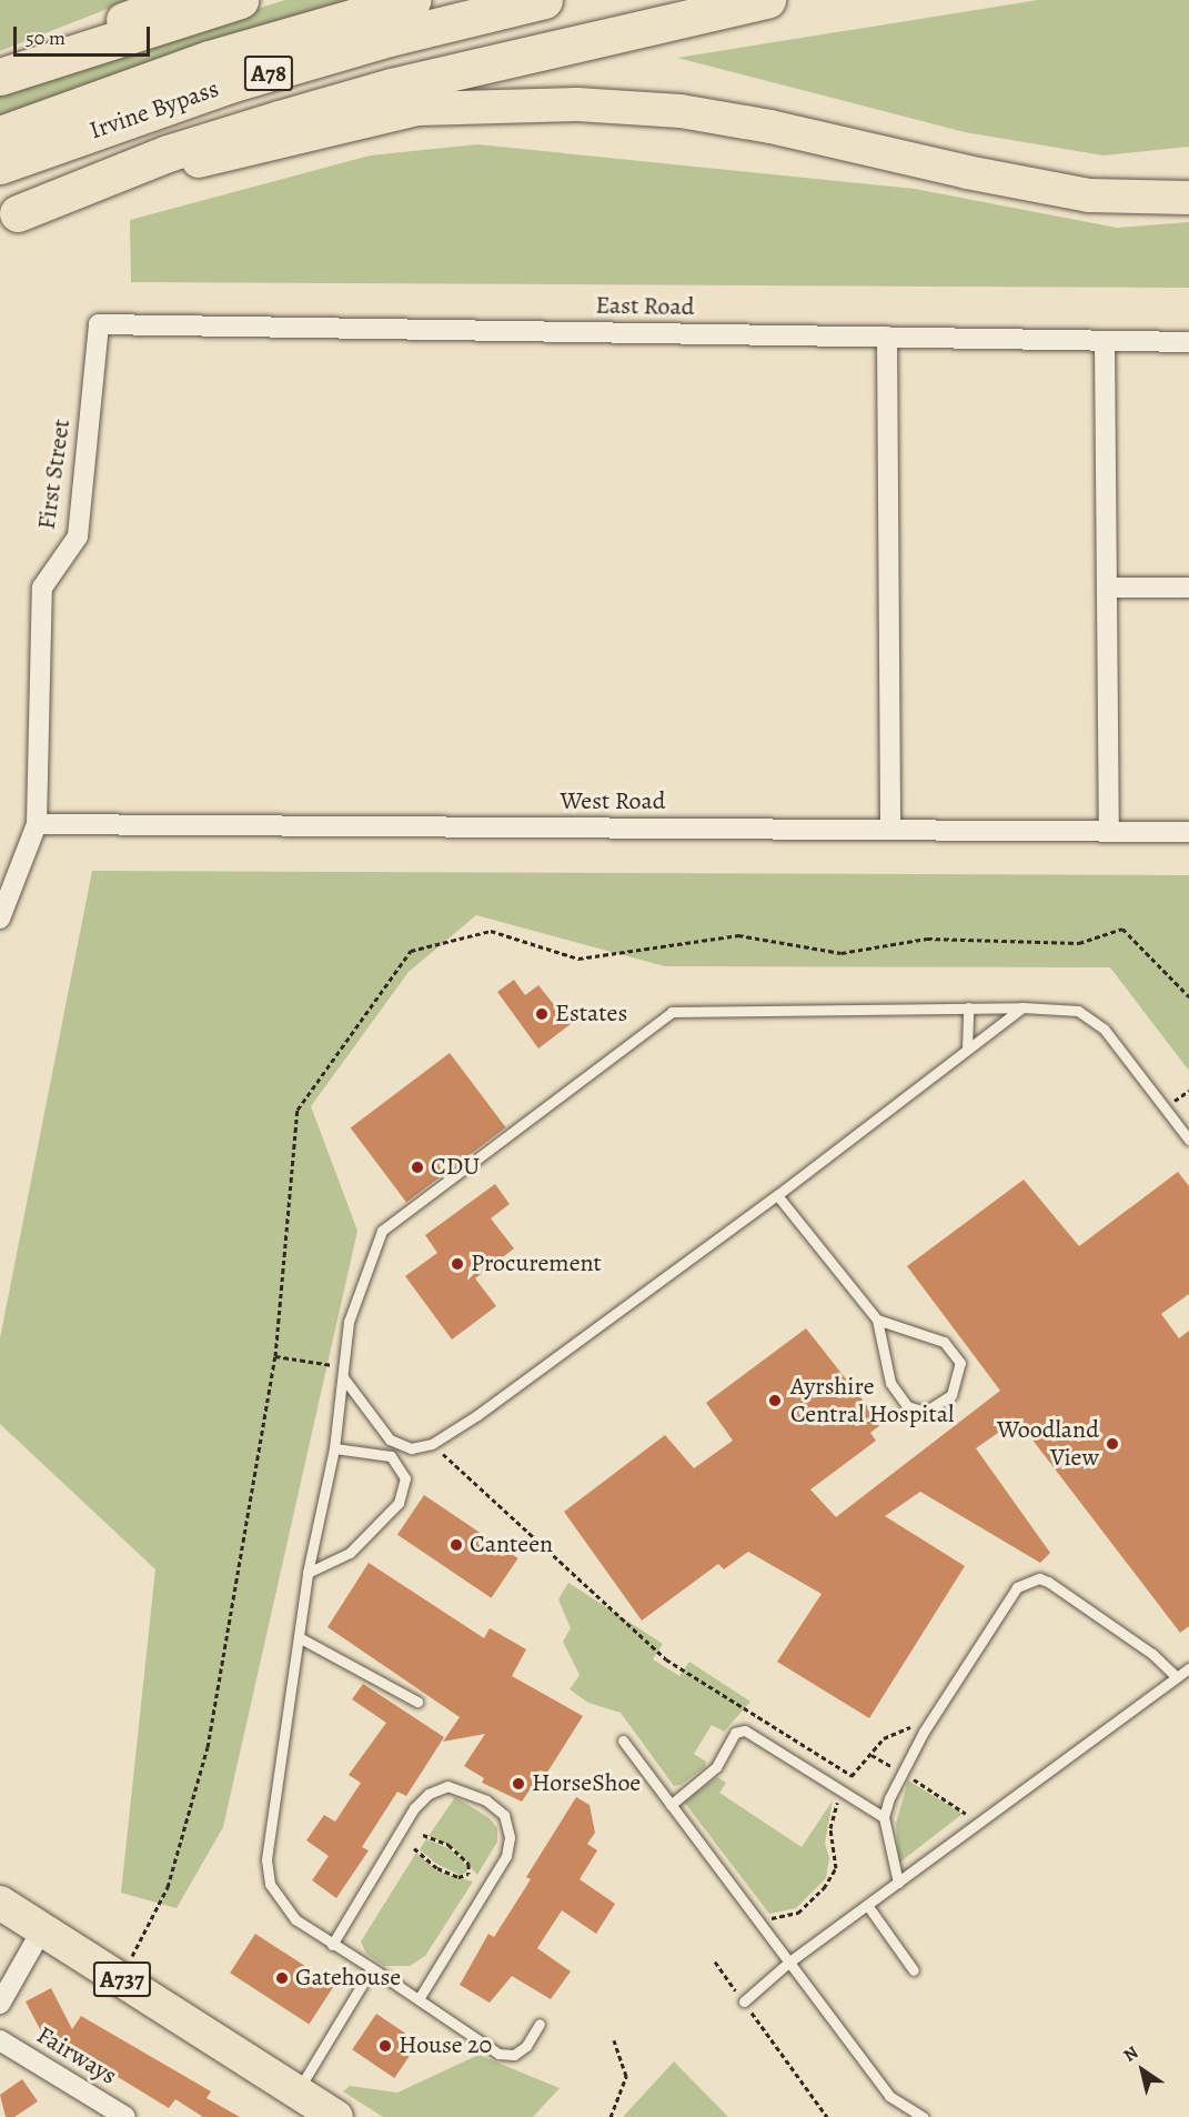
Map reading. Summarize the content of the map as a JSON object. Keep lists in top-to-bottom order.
{
  "streets": {
    "highway": ["A78", "Irvine Bypass"],
    "main road": ["A737"],
    "street": [
      "East Road",
      "First Street",
      "West Road",
      "Fairways"
    ]
  },
  "crossings": [
    ["East Road", "First Street"],
    ["First Street", "West Road"]
  ],
  "places": [
    "Estates",
    "CDU",
    "Procurement",
    "Ayrshire Central Hospital",
    "Woodland View",
    "Canteen",
    "HorseShoe",
    "Gatehouse",
    "House 20"
  ],
  "scale_bar": "50 m",
  "north": "top left"
}
